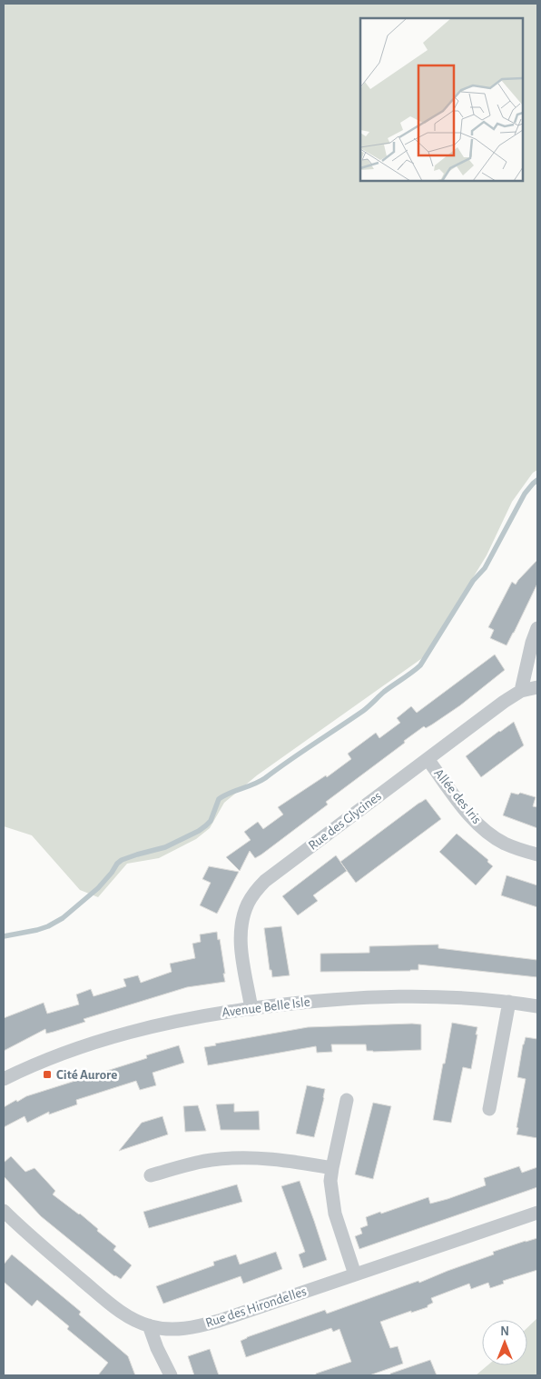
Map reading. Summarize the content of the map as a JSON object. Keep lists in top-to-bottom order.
{
  "streets": {
    "street": [
      "Allée des Iris",
      "Rue des Glycines",
      "Avenue Belle Isle",
      "Rue des Hirondelles"
    ]
  },
  "crossings": [
    ["Allée des Iris", "Rue des Glycines"],
    ["Rue des Glycines", "Avenue Belle Isle"]
  ],
  "places": {
    "transit": ["Cité Aurore"]
  },
  "north": "top"
}
